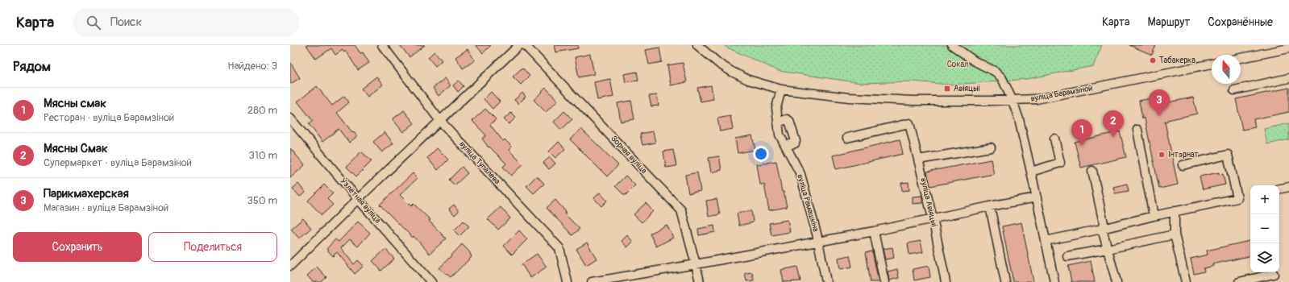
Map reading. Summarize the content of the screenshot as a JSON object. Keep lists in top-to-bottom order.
{
  "streets": {
    "street": [
      "вуліца Барамзіной",
      "Зорная вуліца",
      "вуліца Тупалева",
      "Узлётная вуліца",
      "вуліца Авіяцыі",
      "вуліца Рамашкіна"
    ]
  },
  "crossings": [
    ["вуліца Барамзіной", "вуліца Рамашкіна"]
  ],
  "parks": ["Сокал"],
  "places": {
    "other": ["Табакерка", "Інтэрнат"],
    "transit": ["Авіяцыі"]
  },
  "north": "top",
  "page": {
    "header": "Карта",
    "search": "Поиск",
    "nav": ["Карта", "Маршрут", "Сохранённые"],
    "heading": ["Рядом", "Найдено: 3"],
    "list": [
      {
        "mark": "1",
        "name": "Мясны смак",
        "note": "Ресторан · вуліца Барамзіной",
        "value": "280 m"
      },
      {
        "mark": "2",
        "name": "Мясны Смак",
        "note": "Супермаркет · вуліца Барамзіной",
        "value": "310 m"
      },
      {
        "mark": "3",
        "name": "Парикмахерская",
        "note": "Магазин · вуліца Барамзіной",
        "value": "350 m"
      }
    ],
    "pins": ["3", "2", "1"],
    "map_buttons": ["+", "−"],
    "buttons": ["Сохранить", "Поделиться"]
  }
}
